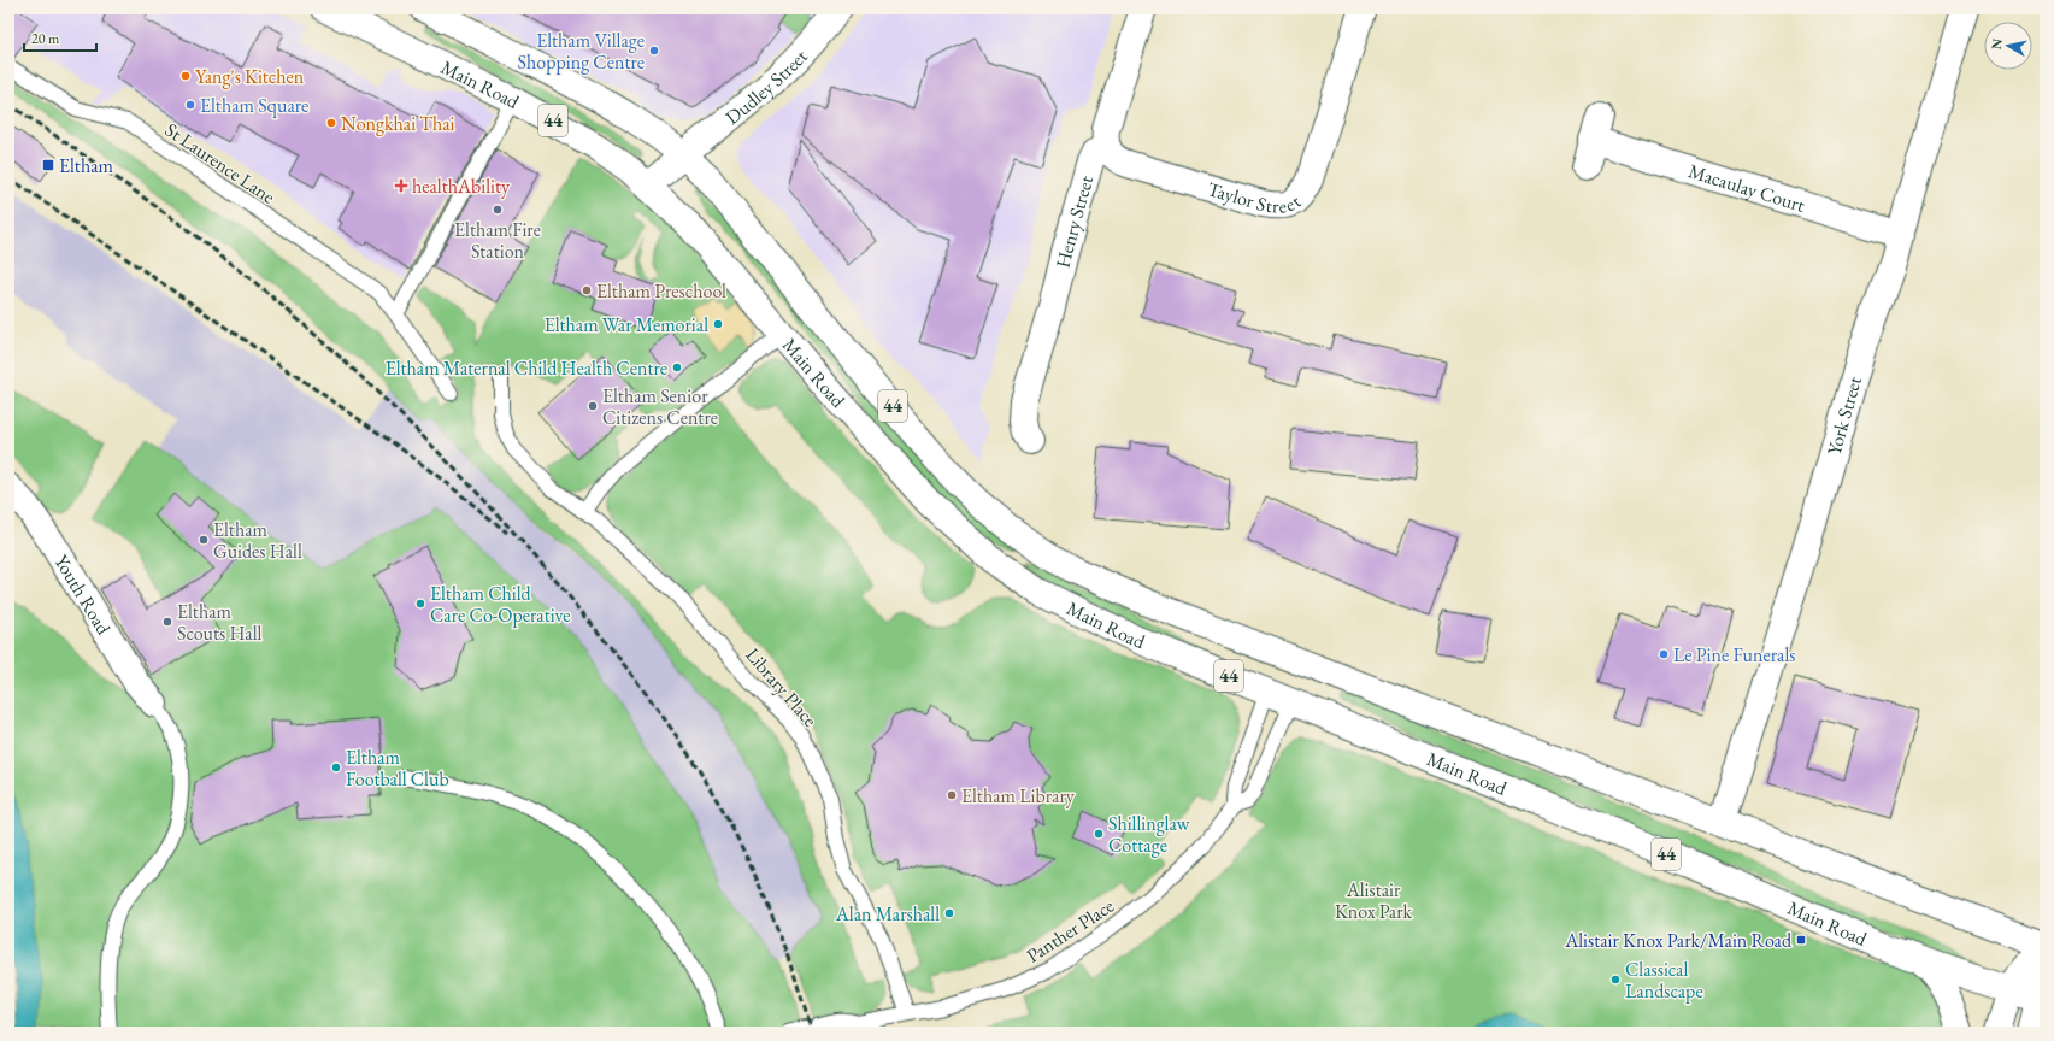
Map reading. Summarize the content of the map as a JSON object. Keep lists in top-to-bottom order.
{
  "streets": {
    "main road": [
      "Main Road",
      "Dudley Street",
      "44",
      "Taylor Street",
      "Macaulay Court",
      "Henry Street",
      "York Street",
      "Youth Road"
    ],
    "lane": ["St Laurence Lane", "Library Place", "Panther Place"]
  },
  "crossings": [
    ["Main Road", "Dudley Street"],
    ["Main Road", "York Street"],
    ["Main Road", "Panther Place"],
    ["Taylor Street", "Henry Street"],
    ["Macaulay Court", "York Street"],
    ["Library Place", "Panther Place"]
  ],
  "parks": ["Alistair Knox Park"],
  "places": {
    "other": [
      "Eltham Village Shopping Centre",
      "Yang's Kitchen",
      "Eltham Square",
      "Nongkhai Thai",
      "Eltham Fire Station",
      "Eltham Preschool",
      "Eltham War Memorial",
      "Eltham Maternal Child Health Centre",
      "Eltham Senior Citizens Centre",
      "Eltham Guides Hall",
      "Eltham Child Care Co-Operative",
      "Eltham Scouts Hall",
      "Le Pine Funerals",
      "Eltham Football Club",
      "Eltham Library",
      "Shillinglaw Cottage",
      "Alan Marshall",
      "Classical Landscape"
    ],
    "transit": ["Eltham", "Alistair Knox Park/Main Road"],
    "health": ["healthAbility"]
  },
  "scale_bar": "20 m",
  "north": "left"
}
